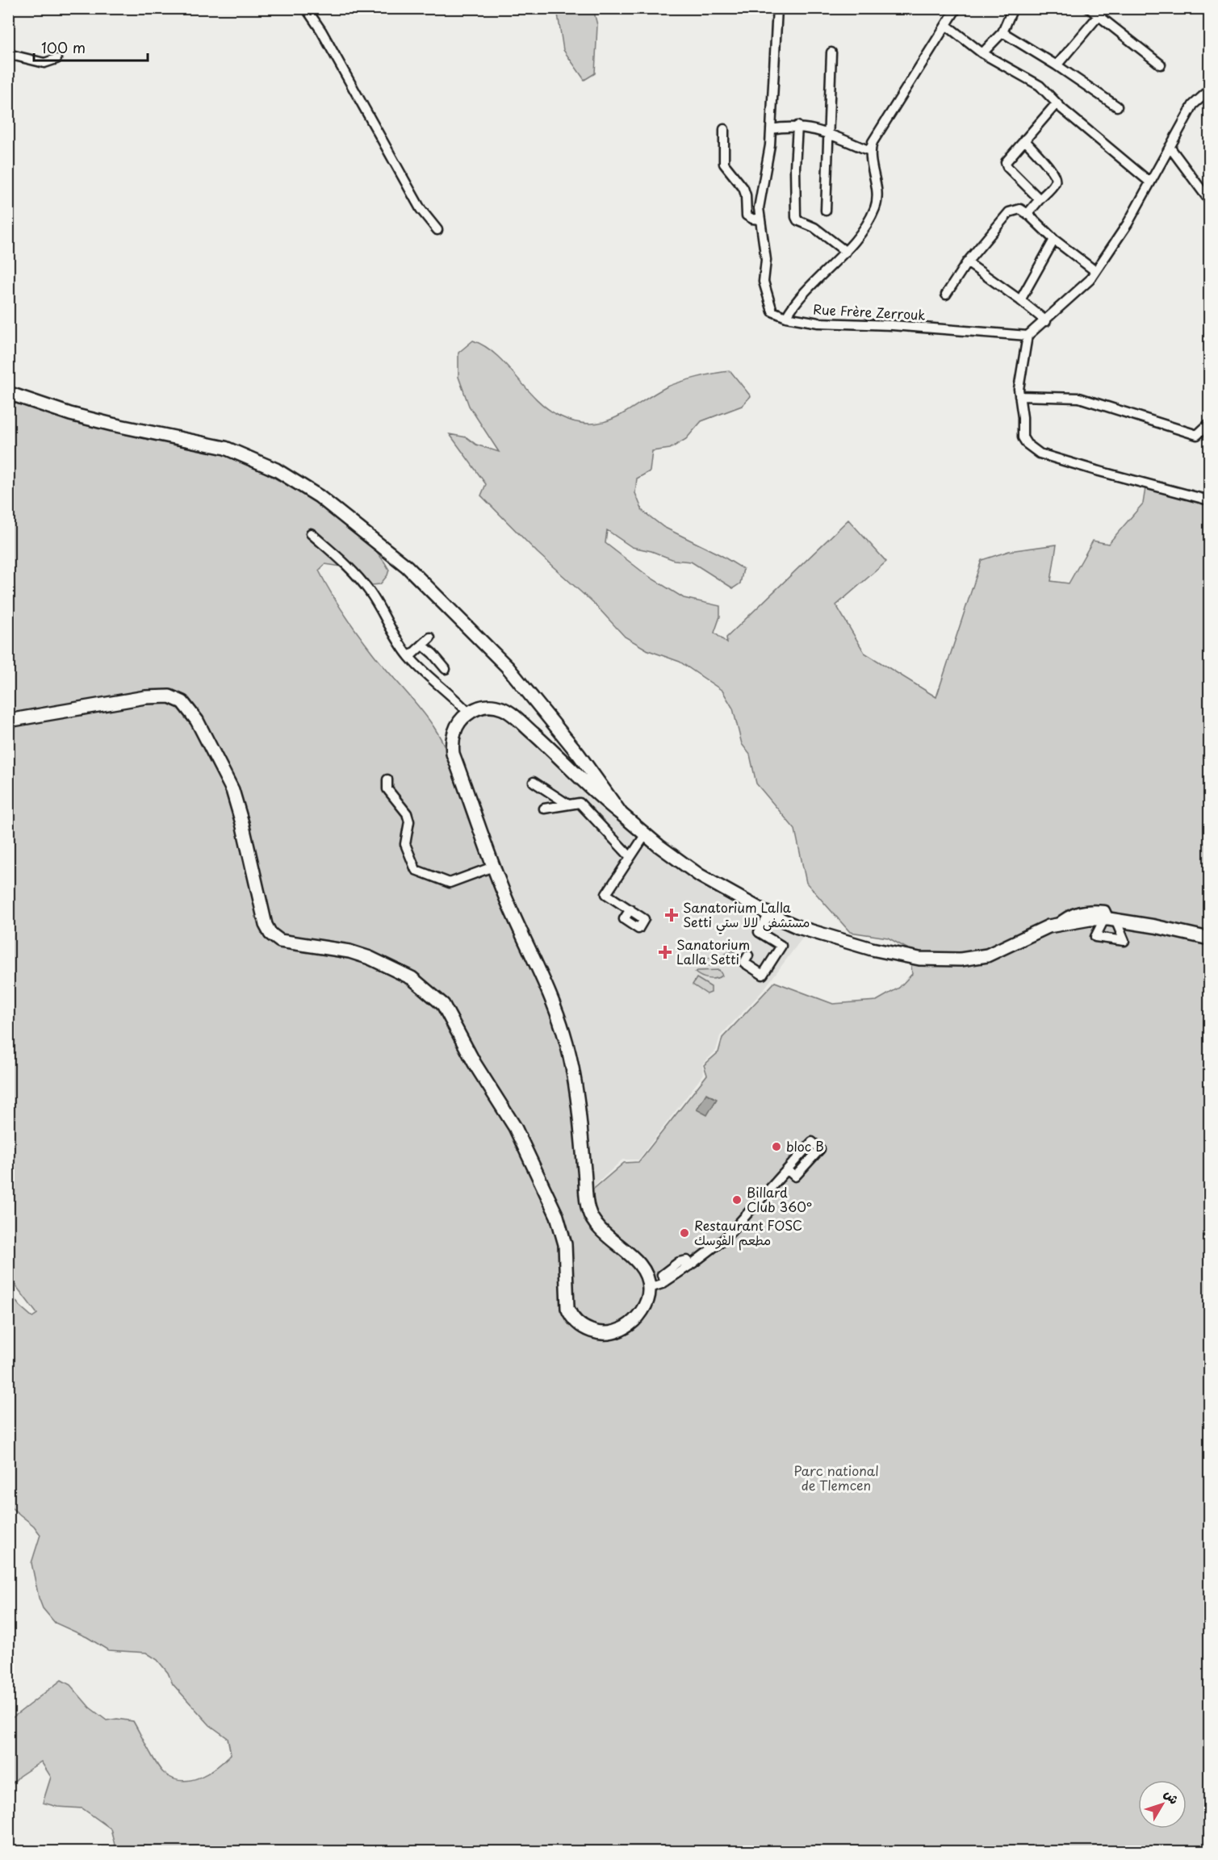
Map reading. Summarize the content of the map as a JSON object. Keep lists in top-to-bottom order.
{
  "streets": {
    "street": ["Rue Frère Zerrouk"]
  },
  "parks": ["Parc national de Tlemcen"],
  "places": {
    "health": ["Sanatorium Lalla Setti مستشفى لالا ستي", "Sanatorium Lalla Setti"],
    "other": ["bloc B", "Billard Club 360°", "Restaurant FOSC مطعم الفوسك"]
  },
  "scale_bar": "100 m",
  "north": "top right"
}
